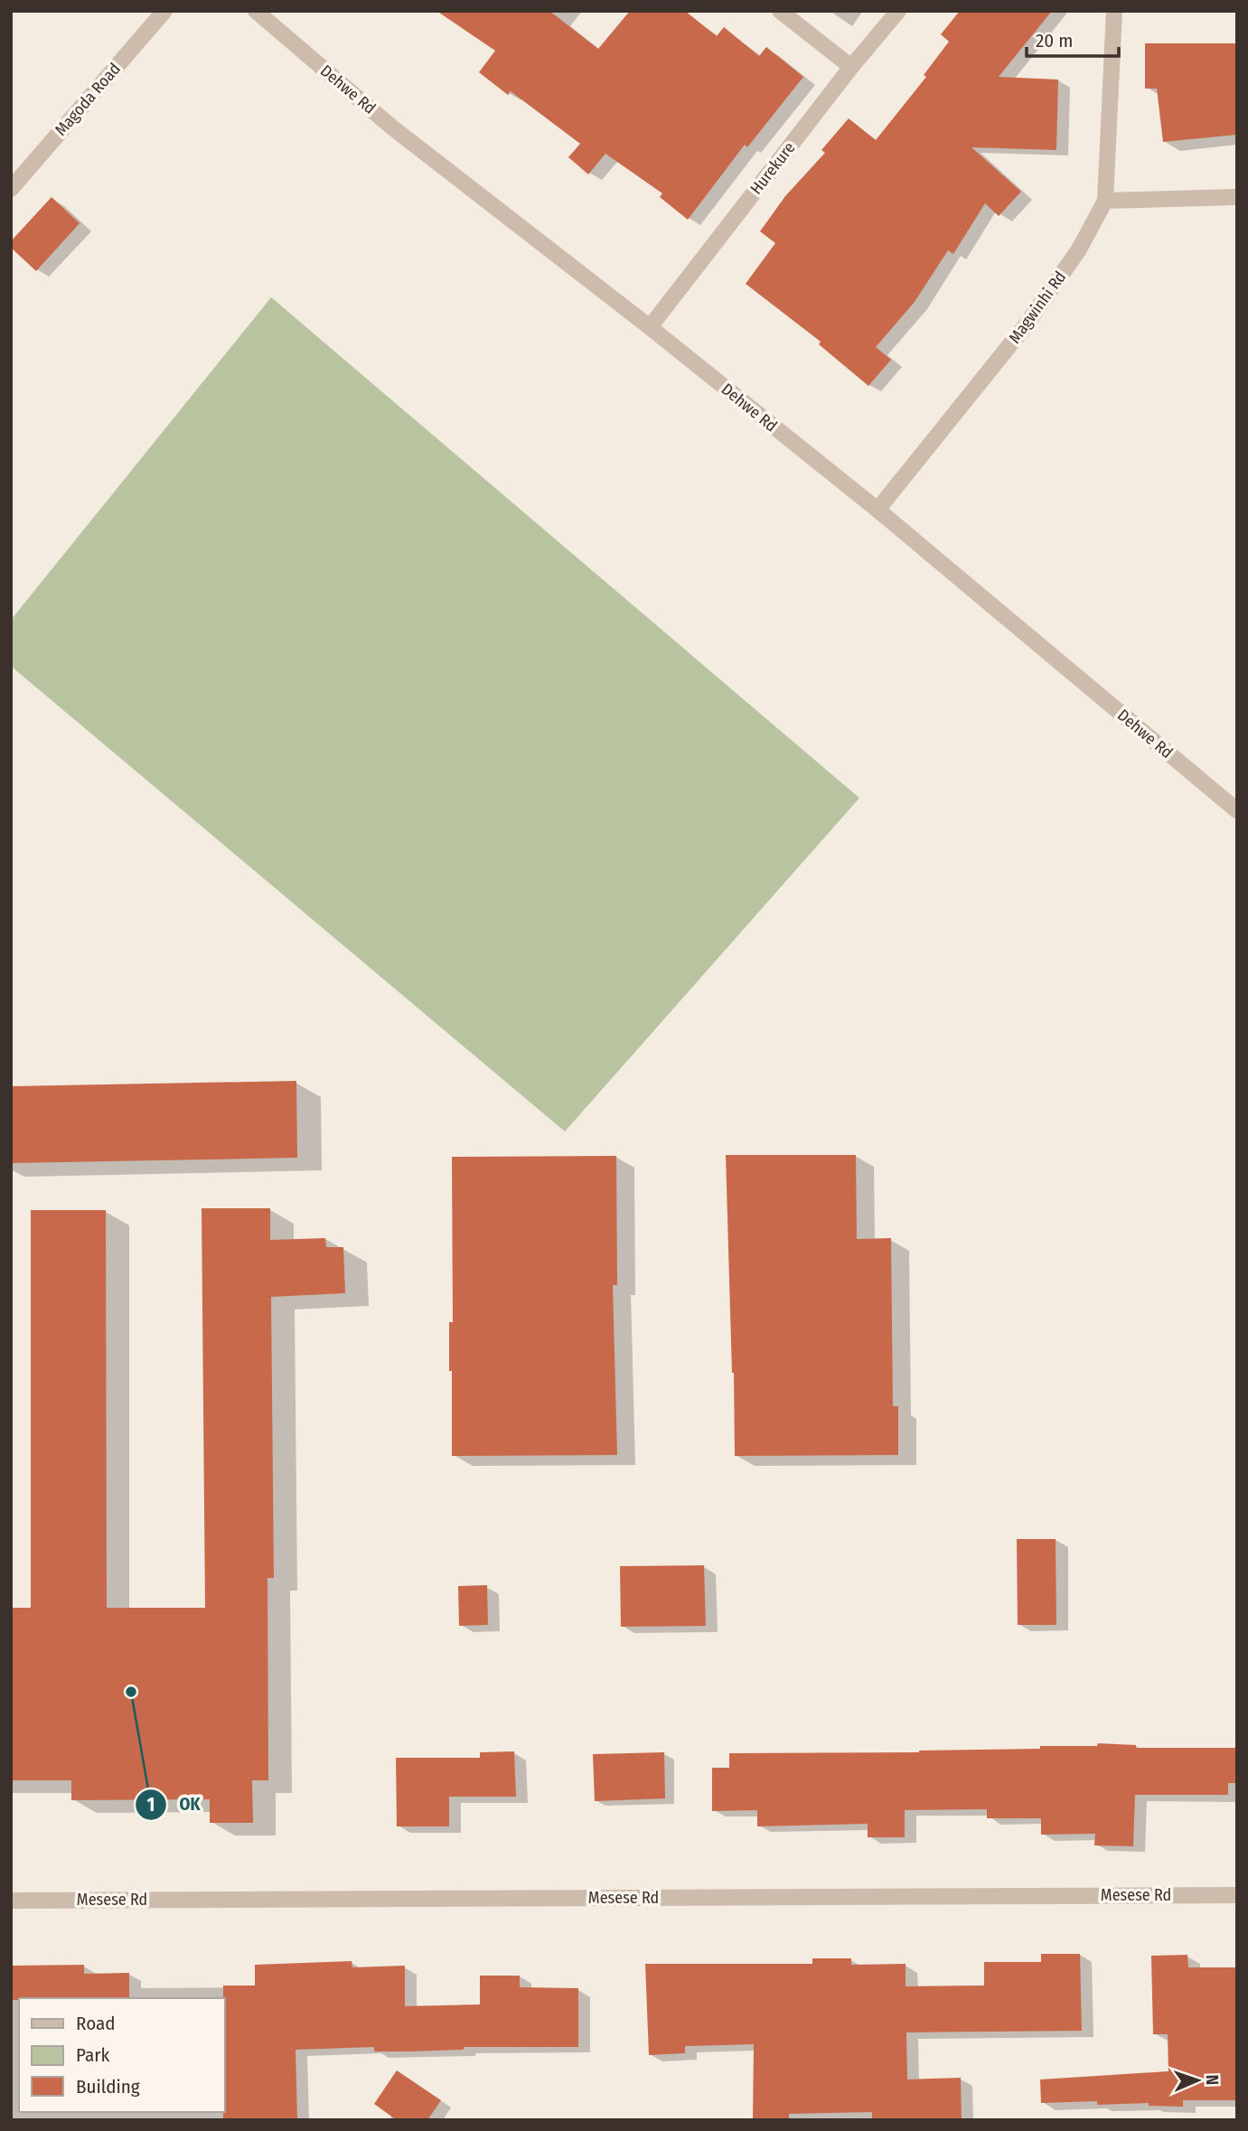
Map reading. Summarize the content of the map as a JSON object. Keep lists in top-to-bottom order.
{
  "streets": {
    "street": [
      "Dehwe Rd",
      "Magoda Road",
      "Hurekure",
      "Magwinhi Rd",
      "Mesese Rd"
    ]
  },
  "crossings": [
    ["Dehwe Rd", "Hurekure"],
    ["Dehwe Rd", "Magwinhi Rd"]
  ],
  "places": ["OK"],
  "legend": ["Road", "Park", "Building"],
  "scale_bar": "20 m",
  "north": "right"
}
